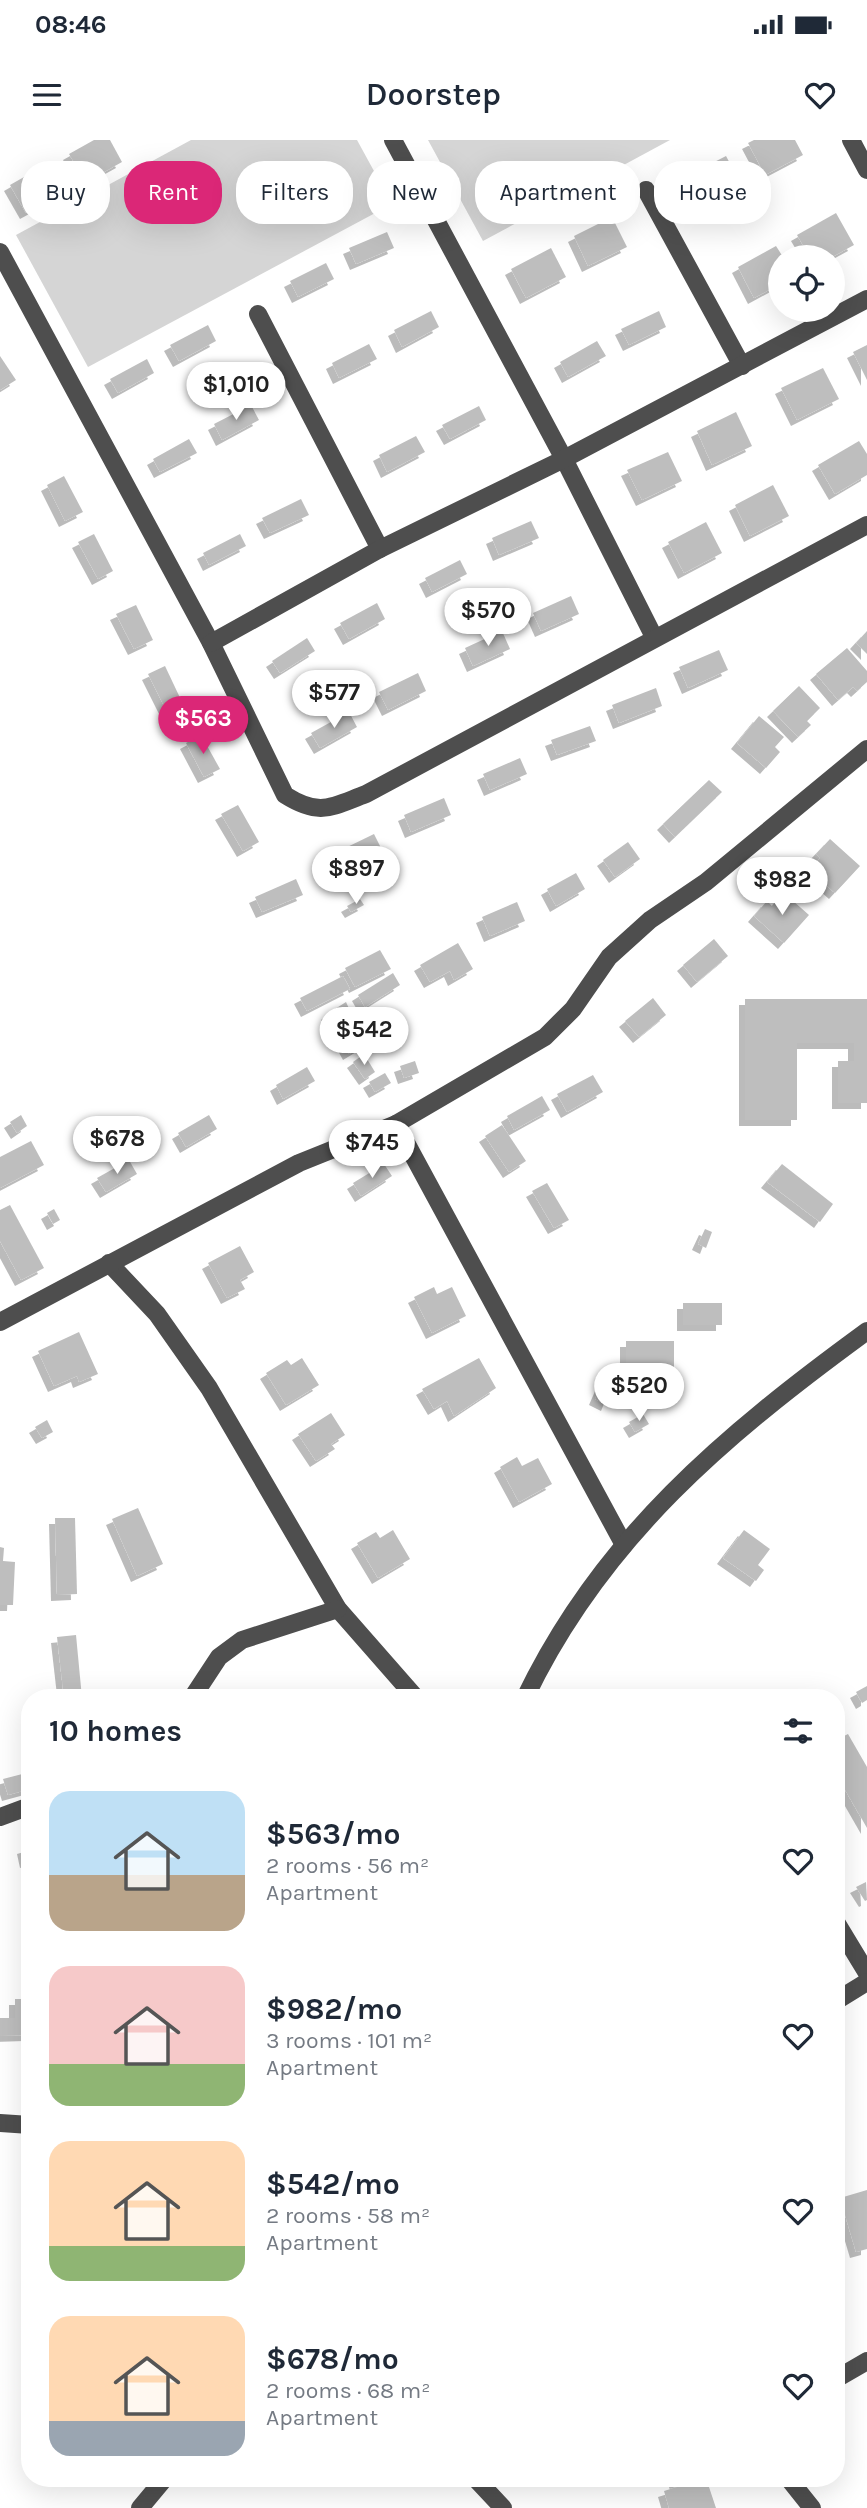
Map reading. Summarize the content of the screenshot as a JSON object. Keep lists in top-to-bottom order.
{
  "page": {
    "status": "08:46",
    "header": "Doorstep",
    "chip": [
      "Buy",
      "Rent",
      "Filters",
      "New",
      "Apartment",
      "House"
    ],
    "price": [
      "$1,010",
      "$570",
      "$577",
      "$563",
      "$897",
      "$982",
      "$542",
      "$678",
      "$745",
      "$520"
    ],
    "heading": "10 homes",
    "list": [
      {
        "name": "$563/mo",
        "note": "2 rooms · 56 m² · Apartment"
      },
      {
        "name": "$982/mo",
        "note": "3 rooms · 101 m² · Apartment"
      },
      {
        "name": "$542/mo",
        "note": "2 rooms · 58 m² · Apartment"
      },
      {
        "name": "$678/mo",
        "note": "2 rooms · 68 m² · Apartment"
      }
    ]
  }
}
